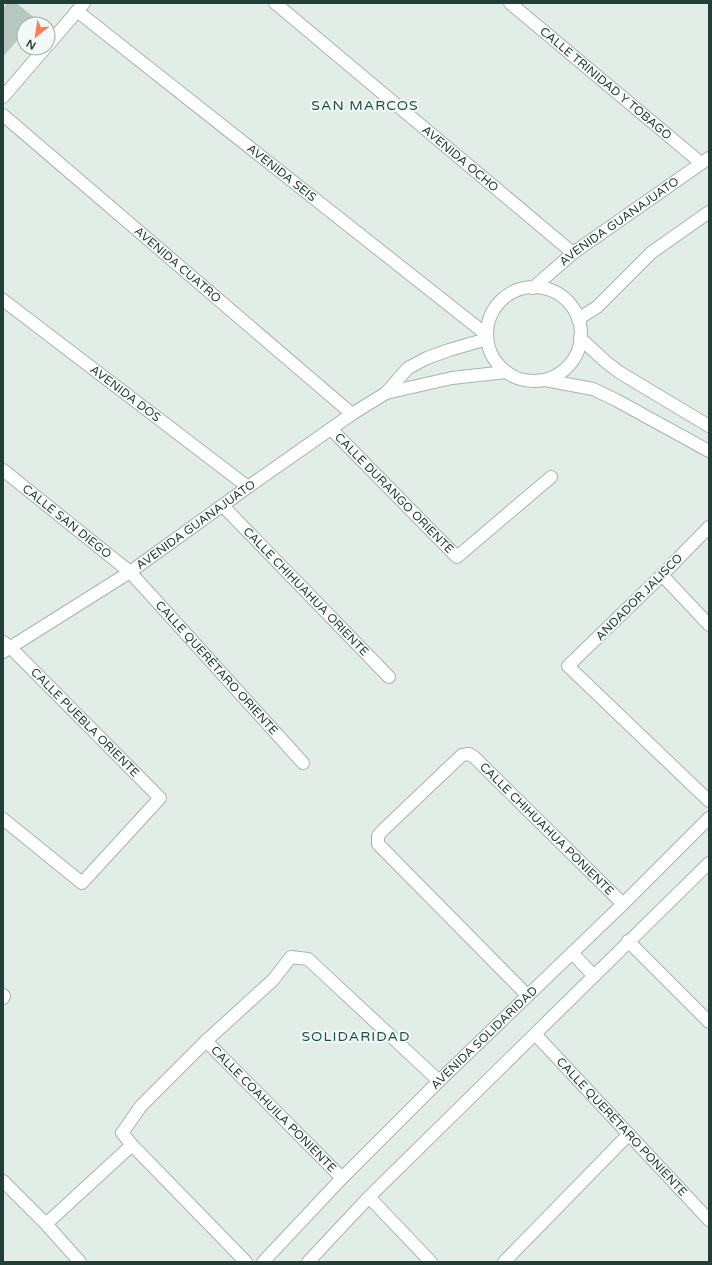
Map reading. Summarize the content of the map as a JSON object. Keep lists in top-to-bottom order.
{
  "streets": {
    "street": [
      "CALLE TRINIDAD Y TOBAGO",
      "AVENIDA OCHO",
      "AVENIDA SEIS",
      "AVENIDA GUANAJUATO",
      "AVENIDA CUATRO",
      "AVENIDA DOS",
      "CALLE DURANGO ORIENTE",
      "CALLE SAN DIEGO",
      "CALLE CHIHUAHUA ORIENTE",
      "ANDADOR JALISCO",
      "CALLE QUERÉTARO ORIENTE",
      "CALLE PUEBLA ORIENTE",
      "CALLE CHIHUAHUA PONIENTE",
      "AVENIDA SOLIDARIDAD",
      "CALLE COAHUILA PONIENTE",
      "CALLE QUERÉTARO PONIENTE"
    ]
  },
  "crossings": [
    ["CALLE TRINIDAD Y TOBAGO", "AVENIDA GUANAJUATO"],
    ["AVENIDA OCHO", "AVENIDA GUANAJUATO"],
    ["AVENIDA SEIS", "AVENIDA GUANAJUATO"],
    ["AVENIDA GUANAJUATO", "AVENIDA CUATRO"],
    ["AVENIDA GUANAJUATO", "AVENIDA DOS"],
    ["AVENIDA GUANAJUATO", "CALLE DURANGO ORIENTE"],
    ["AVENIDA GUANAJUATO", "CALLE SAN DIEGO"],
    ["AVENIDA GUANAJUATO", "CALLE CHIHUAHUA ORIENTE"],
    ["AVENIDA GUANAJUATO", "CALLE QUERÉTARO ORIENTE"],
    ["AVENIDA GUANAJUATO", "CALLE PUEBLA ORIENTE"],
    ["CALLE SAN DIEGO", "CALLE QUERÉTARO ORIENTE"],
    ["CALLE CHIHUAHUA PONIENTE", "AVENIDA SOLIDARIDAD"],
    ["AVENIDA SOLIDARIDAD", "CALLE COAHUILA PONIENTE"]
  ],
  "districts": ["SAN MARCOS", "SOLIDARIDAD"],
  "north": "bottom left"
}
